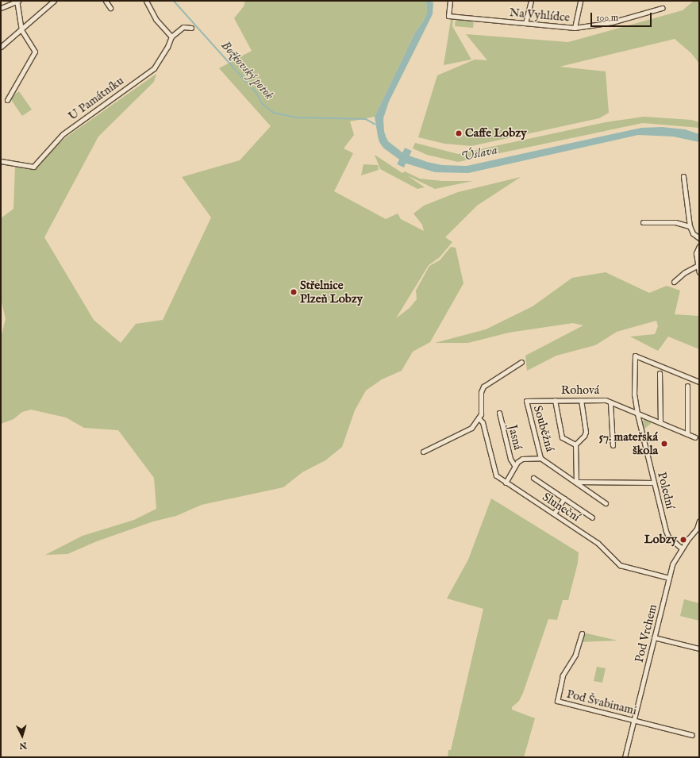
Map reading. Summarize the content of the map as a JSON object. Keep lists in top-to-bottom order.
{
  "streets": {
    "street": [
      "Na Vyhlídce",
      "U Památníku",
      "Rohová",
      "Souběžná",
      "Jasná",
      "Polední",
      "Sluneční",
      "Pod Vrchem",
      "Pod Švabinami"
    ]
  },
  "crossings": [
    ["Rohová", "Souběžná"],
    ["Polední", "Pod Vrchem"],
    ["Sluneční", "Pod Vrchem"],
    ["Pod Vrchem", "Pod Švabinami"]
  ],
  "water": ["Božkovský potok", "Úslava"],
  "places": [
    "Caffe Lobzy",
    "Střelnice Plzeň Lobzy",
    "57. mateřská škola",
    "Lobzy"
  ],
  "scale_bar": "100 m",
  "north": "bottom"
}
